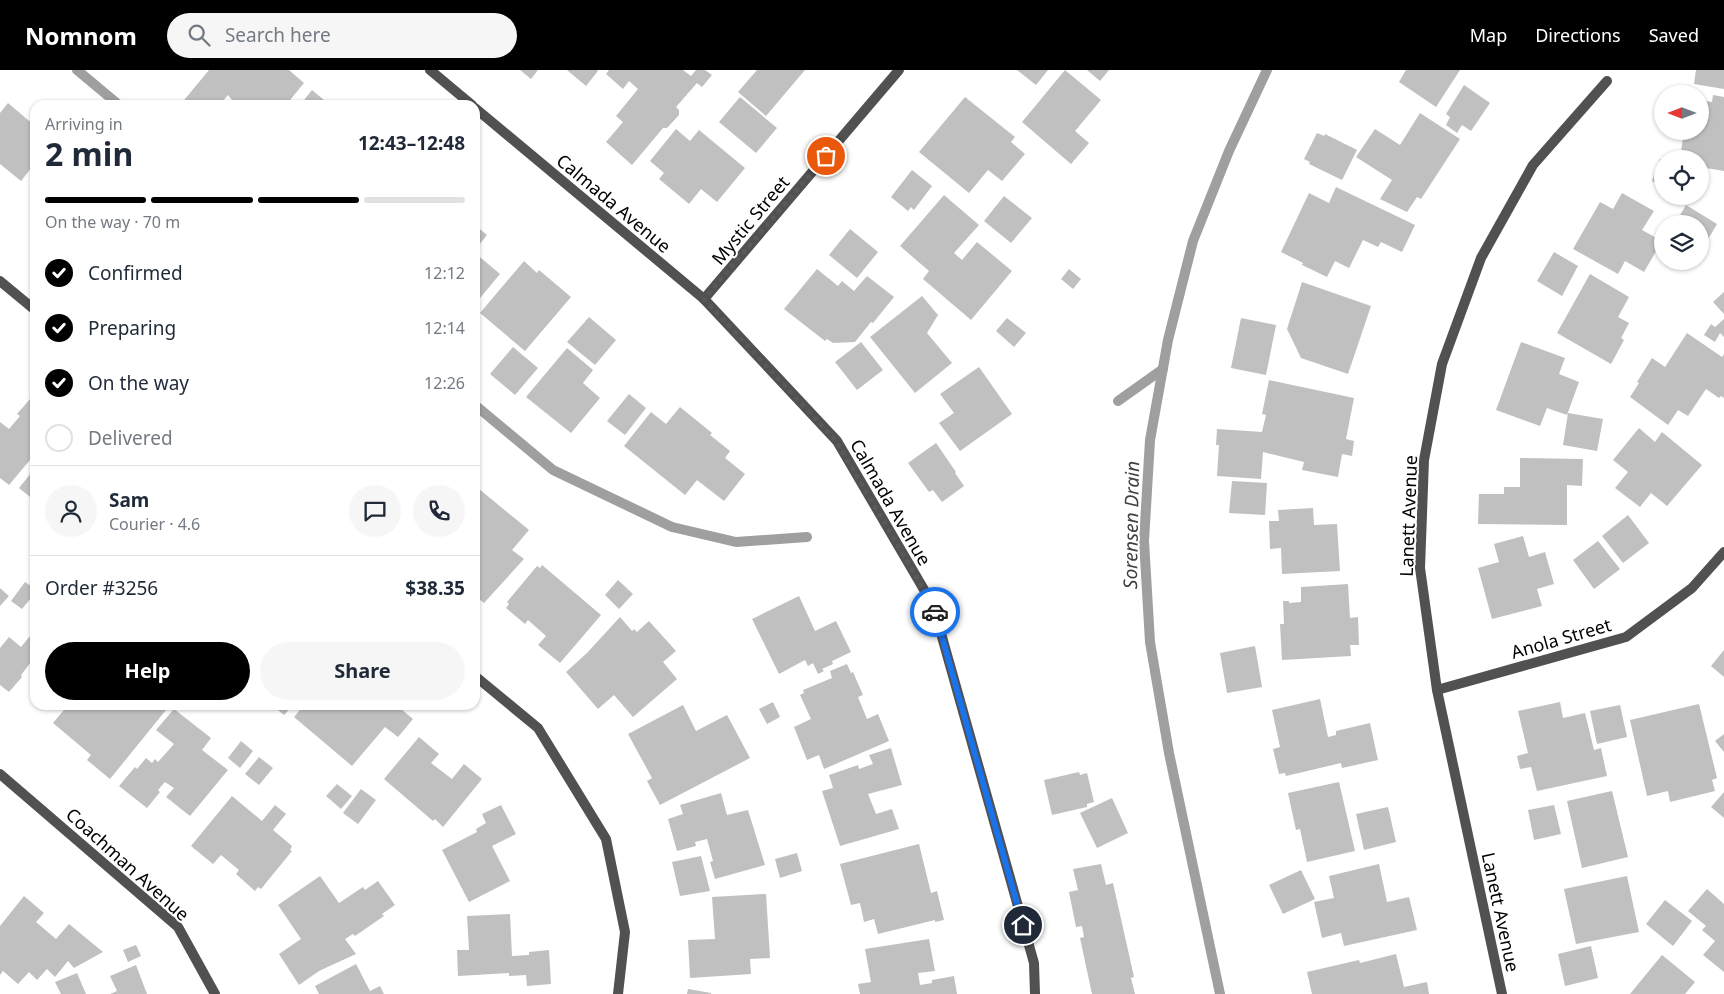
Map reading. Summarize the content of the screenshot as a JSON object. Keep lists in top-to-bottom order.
{
  "streets": {
    "street": [
      "Calmada Avenue",
      "Mystic Street",
      "Lanett Avenue",
      "Anola Street",
      "Coachman Avenue"
    ]
  },
  "crossings": [
    ["Calmada Avenue", "Mystic Street"],
    ["Lanett Avenue", "Anola Street"]
  ],
  "water": ["Sorensen Drain"],
  "north": "left",
  "page": {
    "header": "Nomnom",
    "search": "Search here",
    "nav": ["Map", "Directions", "Saved"],
    "heading": ["2 min", "Arriving in", "12:43–12:48"],
    "panel": [
      "Sam",
      "Courier · 4.6",
      "Order #3256",
      "$38.35"
    ],
    "bar": "On the way · 70 m",
    "list": [
      ["Confirmed", "12:12"],
      ["Preparing", "12:14"],
      ["On the way", "12:26"],
      "Delivered"
    ],
    "buttons": ["Help", "Share"]
  }
}
